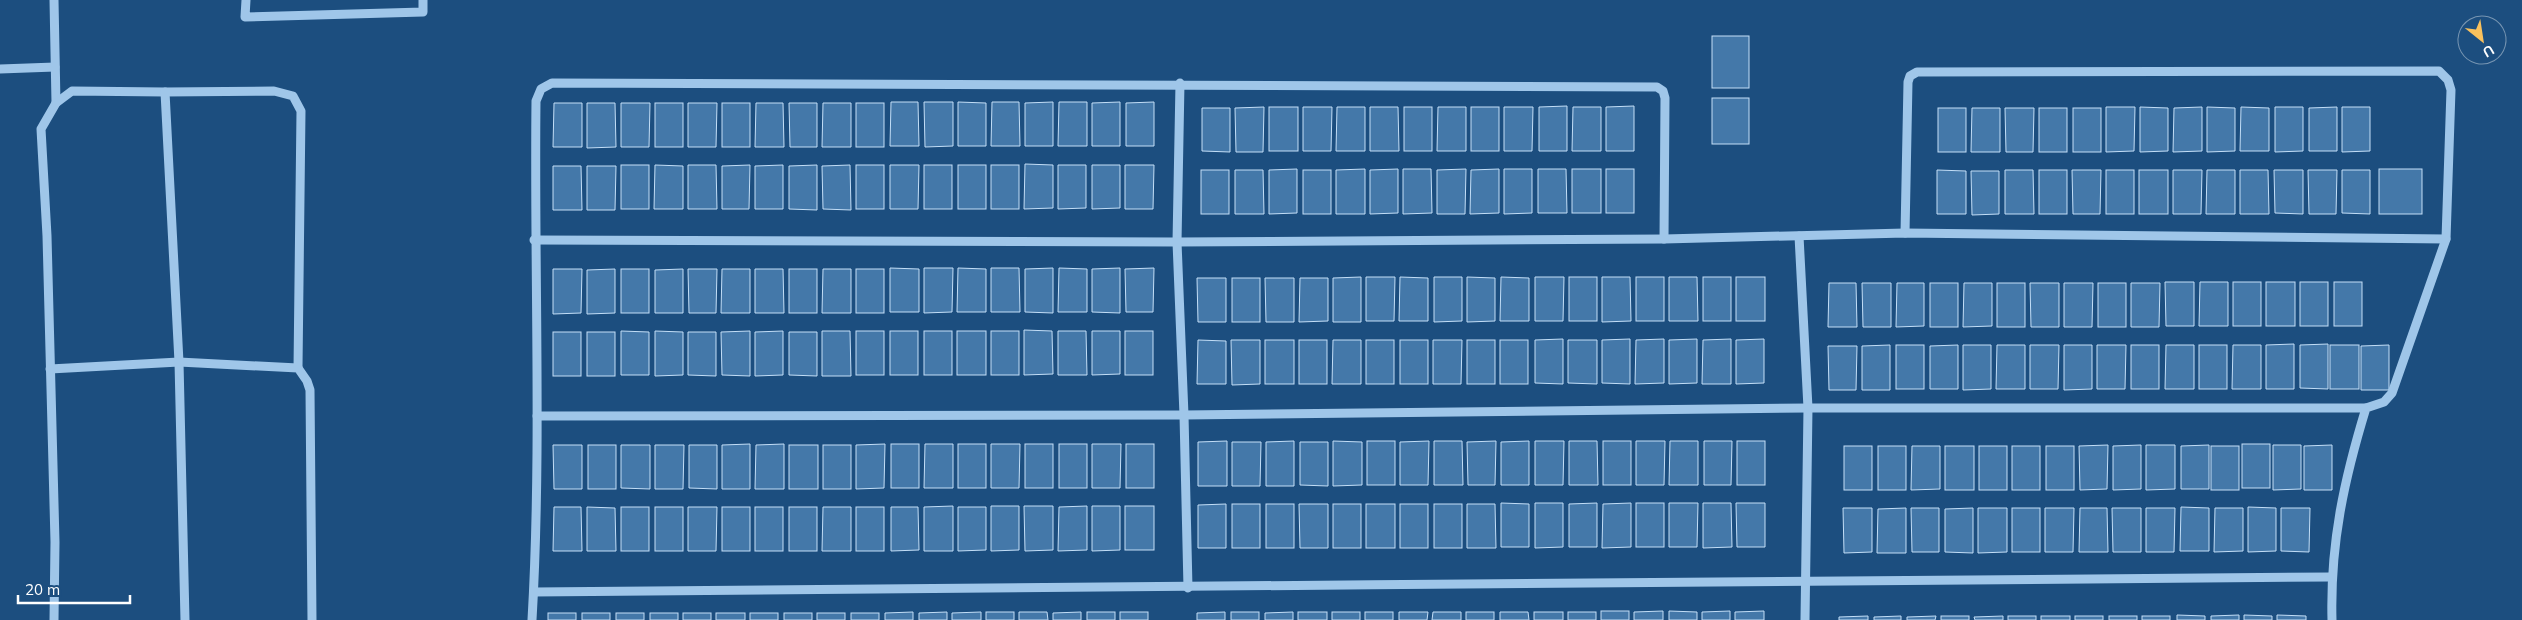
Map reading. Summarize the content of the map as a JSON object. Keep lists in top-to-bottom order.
{
  "scale_bar": "20 m",
  "north": "bottom right"
}
